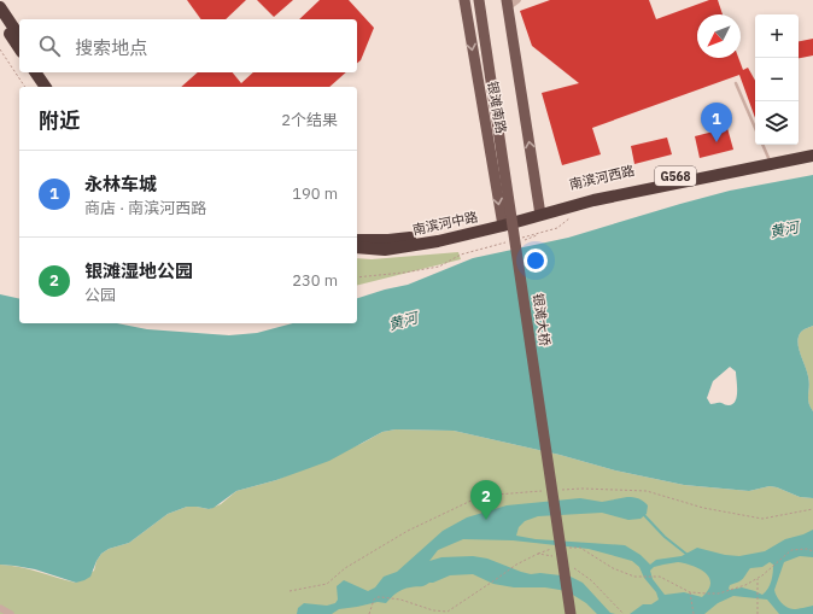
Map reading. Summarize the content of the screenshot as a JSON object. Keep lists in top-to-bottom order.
{
  "streets": {
    "highway": ["G568", "南滨河西路", "南滨河中路"],
    "main road": ["银滩南路", "银滩大桥"]
  },
  "crossings": [
    ["银滩南路", "南滨河西路"],
    ["银滩南路", "南滨河中路"],
    ["南滨河西路", "南滨河中路"]
  ],
  "water": ["黄河"],
  "north": "bottom left",
  "page": {
    "map_buttons": ["+", "−"],
    "search": "搜索地点",
    "heading": ["附近", "2个结果"],
    "pins": ["1", "2"],
    "list": [
      {
        "mark": "1",
        "name": "永林车城",
        "note": "商店 · 南滨河西路",
        "value": "190 m"
      },
      {
        "mark": "2",
        "name": "银滩湿地公园",
        "note": "公园",
        "value": "230 m"
      }
    ]
  }
}
